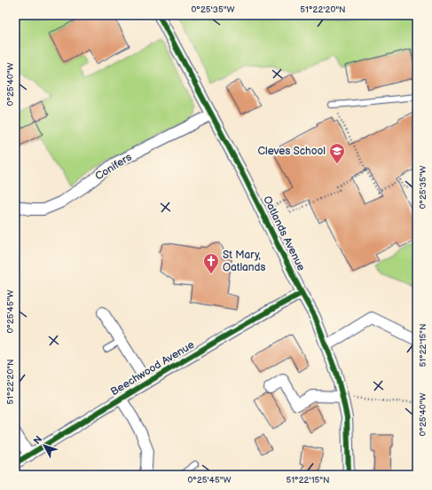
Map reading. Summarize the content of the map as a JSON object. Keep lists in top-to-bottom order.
{
  "streets": {
    "street": ["Conifers", "Oatlands Avenue", "Beechwood Avenue"]
  },
  "crossings": [
    ["Conifers", "Oatlands Avenue"],
    ["Oatlands Avenue", "Beechwood Avenue"]
  ],
  "places": {
    "school or university": ["Cleves School"],
    "church": ["St Mary, Oatlands"]
  },
  "north": "top left",
  "coordinates": [
    "0°25'35\"W",
    "51°22'20\"N",
    "0°25'40\"W",
    "0°25'45\"W",
    "51°22'15\"N"
  ]
}
